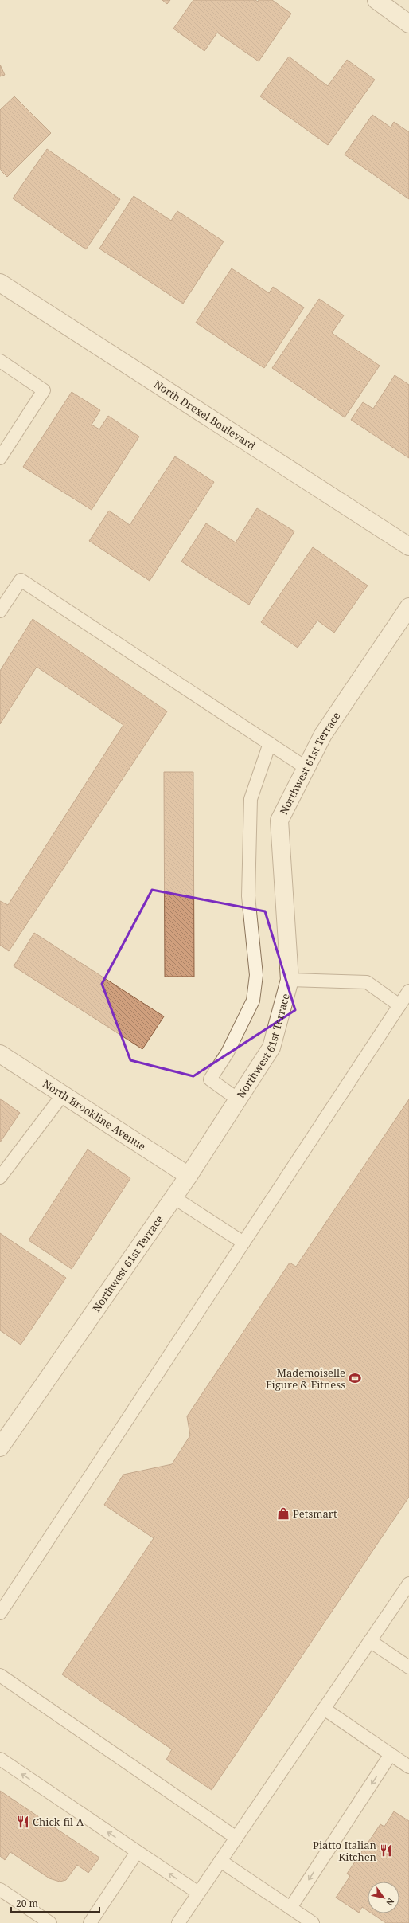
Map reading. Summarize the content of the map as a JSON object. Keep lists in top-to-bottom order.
{
  "streets": {
    "street": ["North Drexel Boulevard", "Northwest 61st Terrace", "North Brookline Avenue"]
  },
  "crossings": [
    ["Northwest 61st Terrace", "North Brookline Avenue"]
  ],
  "places": {
    "sports": ["Mademoiselle Figure & Fitness"],
    "shop": ["Petsmart"],
    "restaurant": ["Chick-fil-A", "Piatto Italian Kitchen"]
  },
  "scale_bar": "20 m",
  "north": "bottom right"
}
